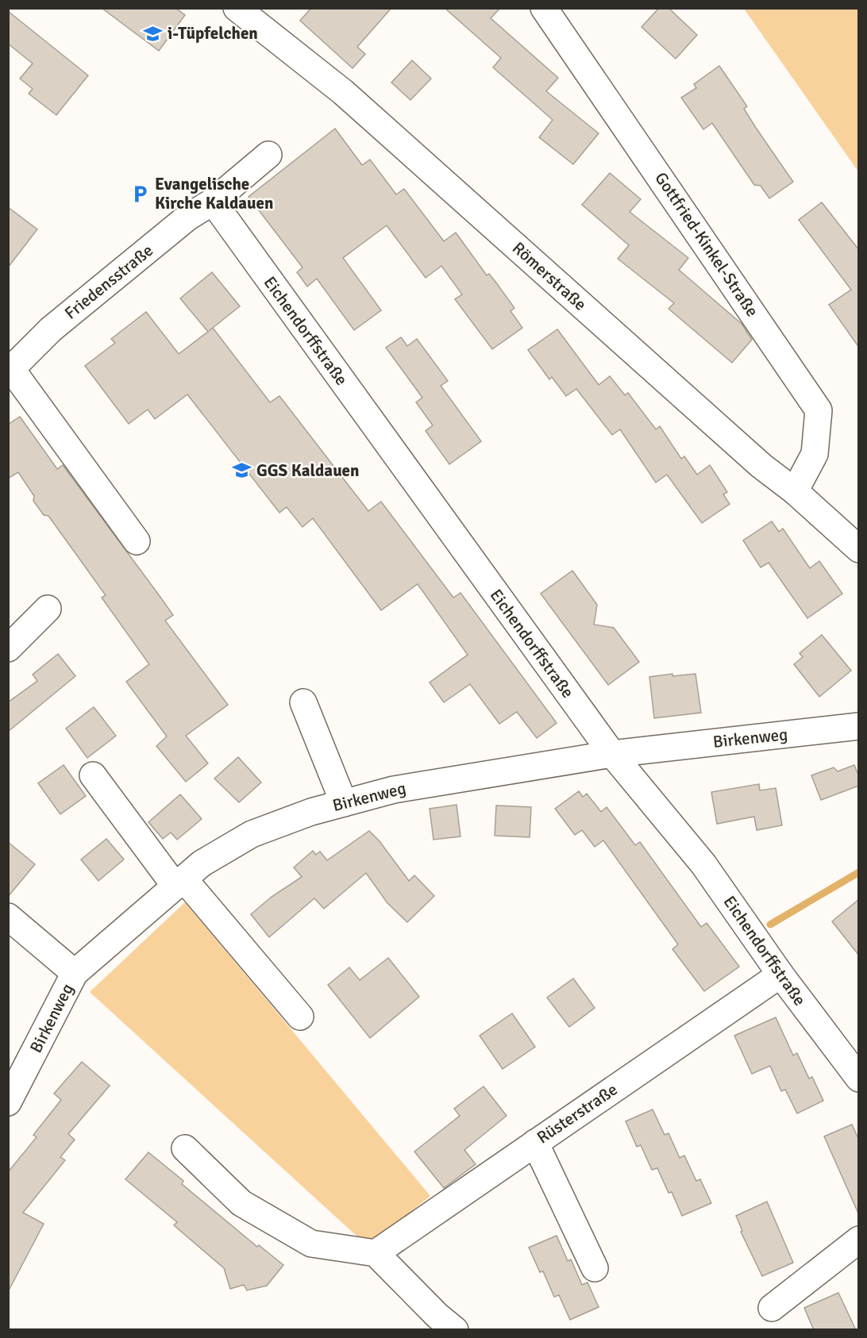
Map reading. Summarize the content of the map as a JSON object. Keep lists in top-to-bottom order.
{
  "streets": {
    "street": [
      "Gottfried-Kinkel-Straße",
      "Römerstraße",
      "Friedensstraße",
      "Eichendorffstraße",
      "Birkenweg",
      "Rüsterstraße"
    ]
  },
  "crossings": [
    ["Gottfried-Kinkel-Straße", "Römerstraße"],
    ["Friedensstraße", "Eichendorffstraße"],
    ["Eichendorffstraße", "Birkenweg"],
    ["Eichendorffstraße", "Rüsterstraße"]
  ],
  "places": {
    "school or university": ["i-Tüpfelchen", "GGS Kaldauen"],
    "parking": ["Evangelische Kirche Kaldauen"]
  }
}
